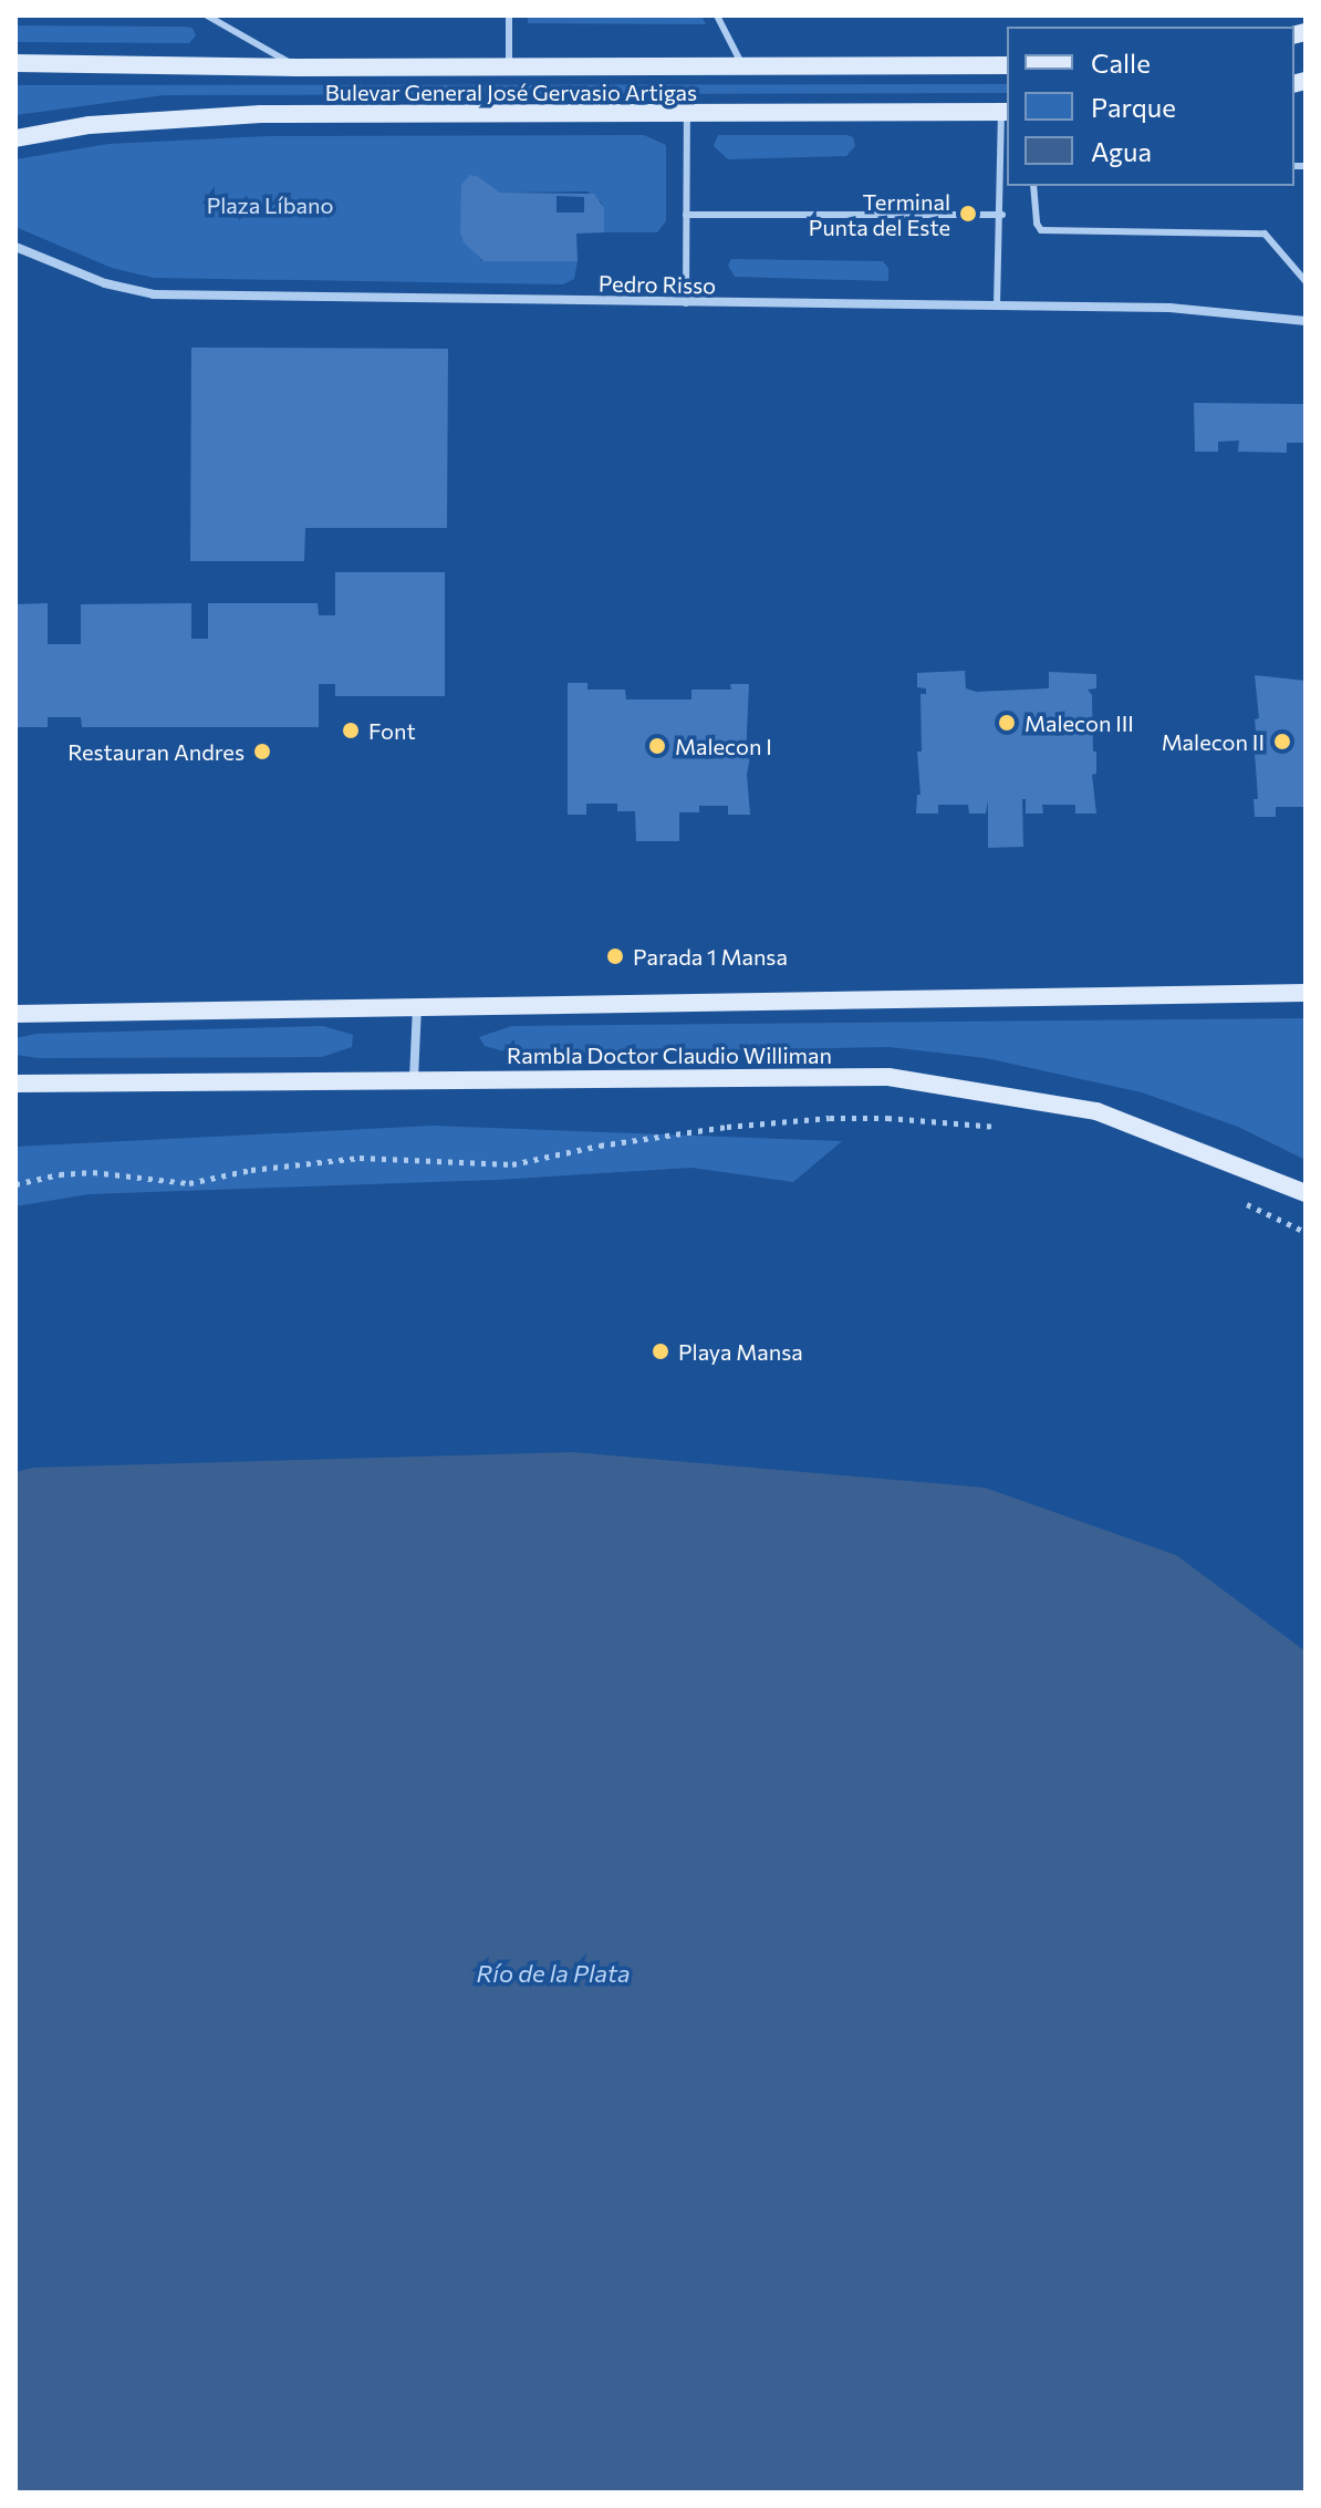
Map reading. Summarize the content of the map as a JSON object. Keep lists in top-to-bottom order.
{
  "streets": {
    "main road": ["Bulevar General José Gervasio Artigas", "Rambla Doctor Claudio Williman"],
    "street": ["Pedro Risso"]
  },
  "water": ["Río de la Plata"],
  "parks": ["Plaza Líbano"],
  "places": [
    "Terminal Punta del Este",
    "Malecon III",
    "Font",
    "Malecon II",
    "Malecon I",
    "Restauran Andres",
    "Parada 1 Mansa",
    "Playa Mansa"
  ],
  "legend": ["Calle", "Parque", "Agua"]
}
